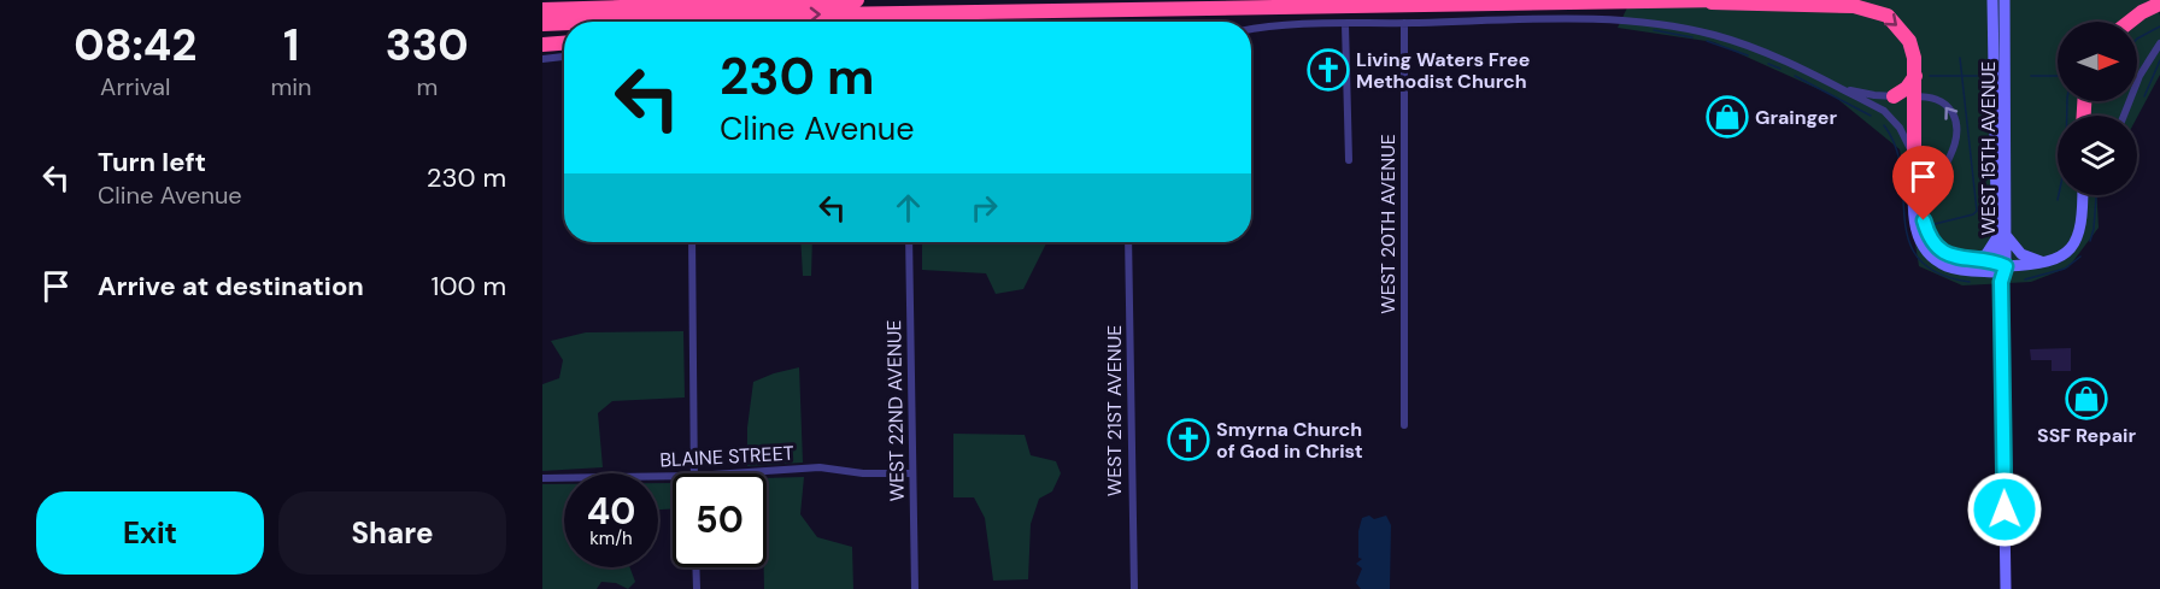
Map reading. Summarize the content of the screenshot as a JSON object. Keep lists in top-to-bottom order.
{
  "streets": {
    "main road": ["WEST 15TH AVENUE"],
    "street": [
      "WEST 20TH AVENUE",
      "WEST 22ND AVENUE",
      "WEST 21ST AVENUE",
      "BLAINE STREET"
    ]
  },
  "crossings": [
    ["WEST 22ND AVENUE", "BLAINE STREET"]
  ],
  "places": {
    "church": ["Living Waters Free Methodist Church", "Smyrna Church of God in Christ"],
    "shop": ["Grainger", "SSF Repair"]
  },
  "north": "right",
  "page": {
    "eta": [
      "08:42",
      "Arrival",
      "1",
      "min",
      "330",
      "m"
    ],
    "turn": ["230 m", "Cline Avenue"],
    "list": [
      {
        "name": "Turn left",
        "note": "Cline Avenue",
        "value": "230 m"
      },
      {
        "name": "Arrive at destination",
        "value": "100 m"
      }
    ],
    "speed": "40 km/h",
    "limit": "50",
    "buttons": ["Exit", "Share"]
  }
}
